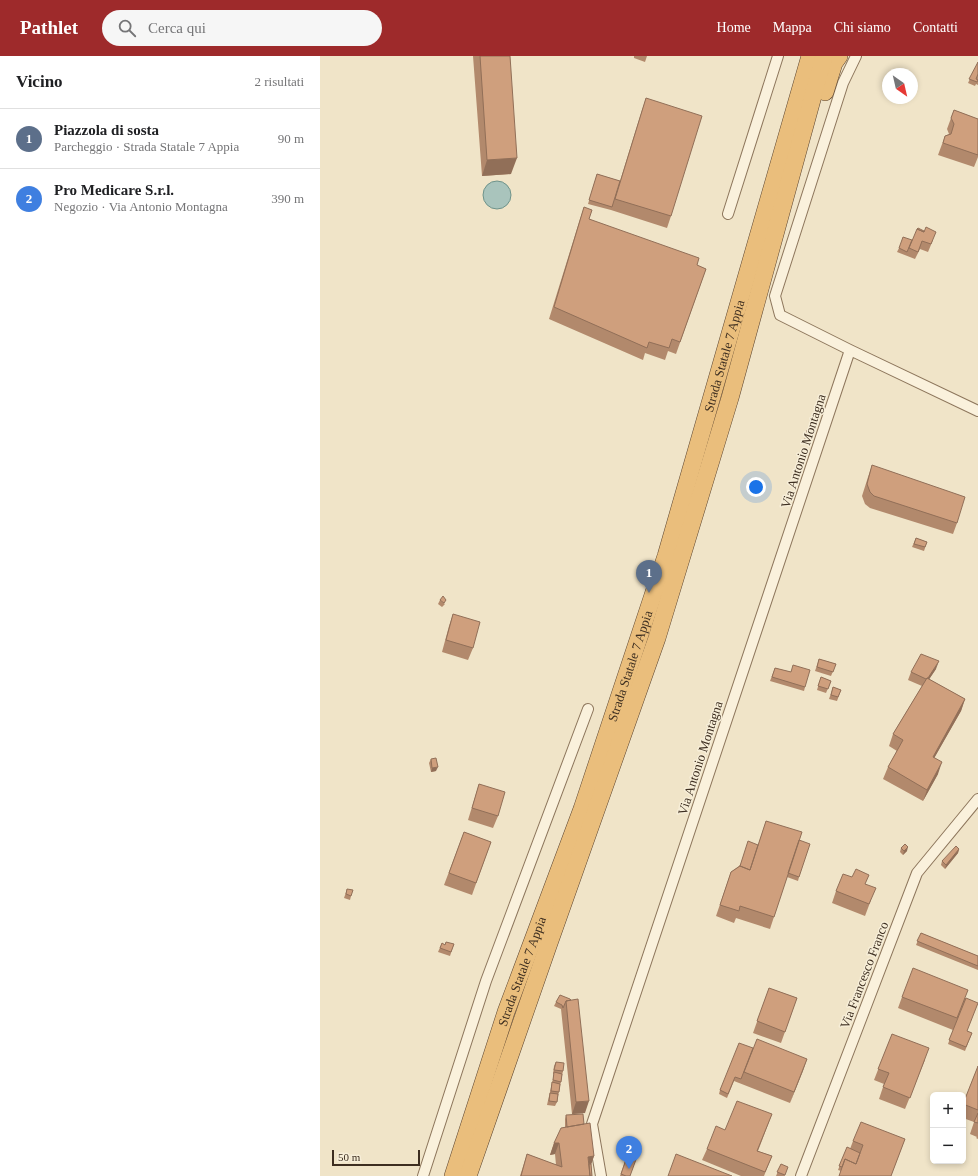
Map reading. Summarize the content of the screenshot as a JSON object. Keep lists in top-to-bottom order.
{
  "streets": {
    "highway": ["Strada Statale 7 Appia"],
    "street": ["Via Antonio Montagna", "Via Francesco Franco"]
  },
  "scale_bar": "50 m",
  "north": "bottom right",
  "page": {
    "header": "Pathlet",
    "search": "Cerca qui",
    "nav": [
      "Home",
      "Mappa",
      "Chi siamo",
      "Contatti"
    ],
    "heading": ["Vicino", "2 risultati"],
    "list": [
      {
        "mark": "1",
        "name": "Piazzola di sosta",
        "note": "Parcheggio · Strada Statale 7 Appia",
        "value": "90 m"
      },
      {
        "mark": "2",
        "name": "Pro Medicare S.r.l.",
        "note": "Negozio · Via Antonio Montagna",
        "value": "390 m"
      }
    ],
    "pins": ["1", "2"],
    "map_buttons": ["+", "−"],
    "scale": "50 m"
  }
}
